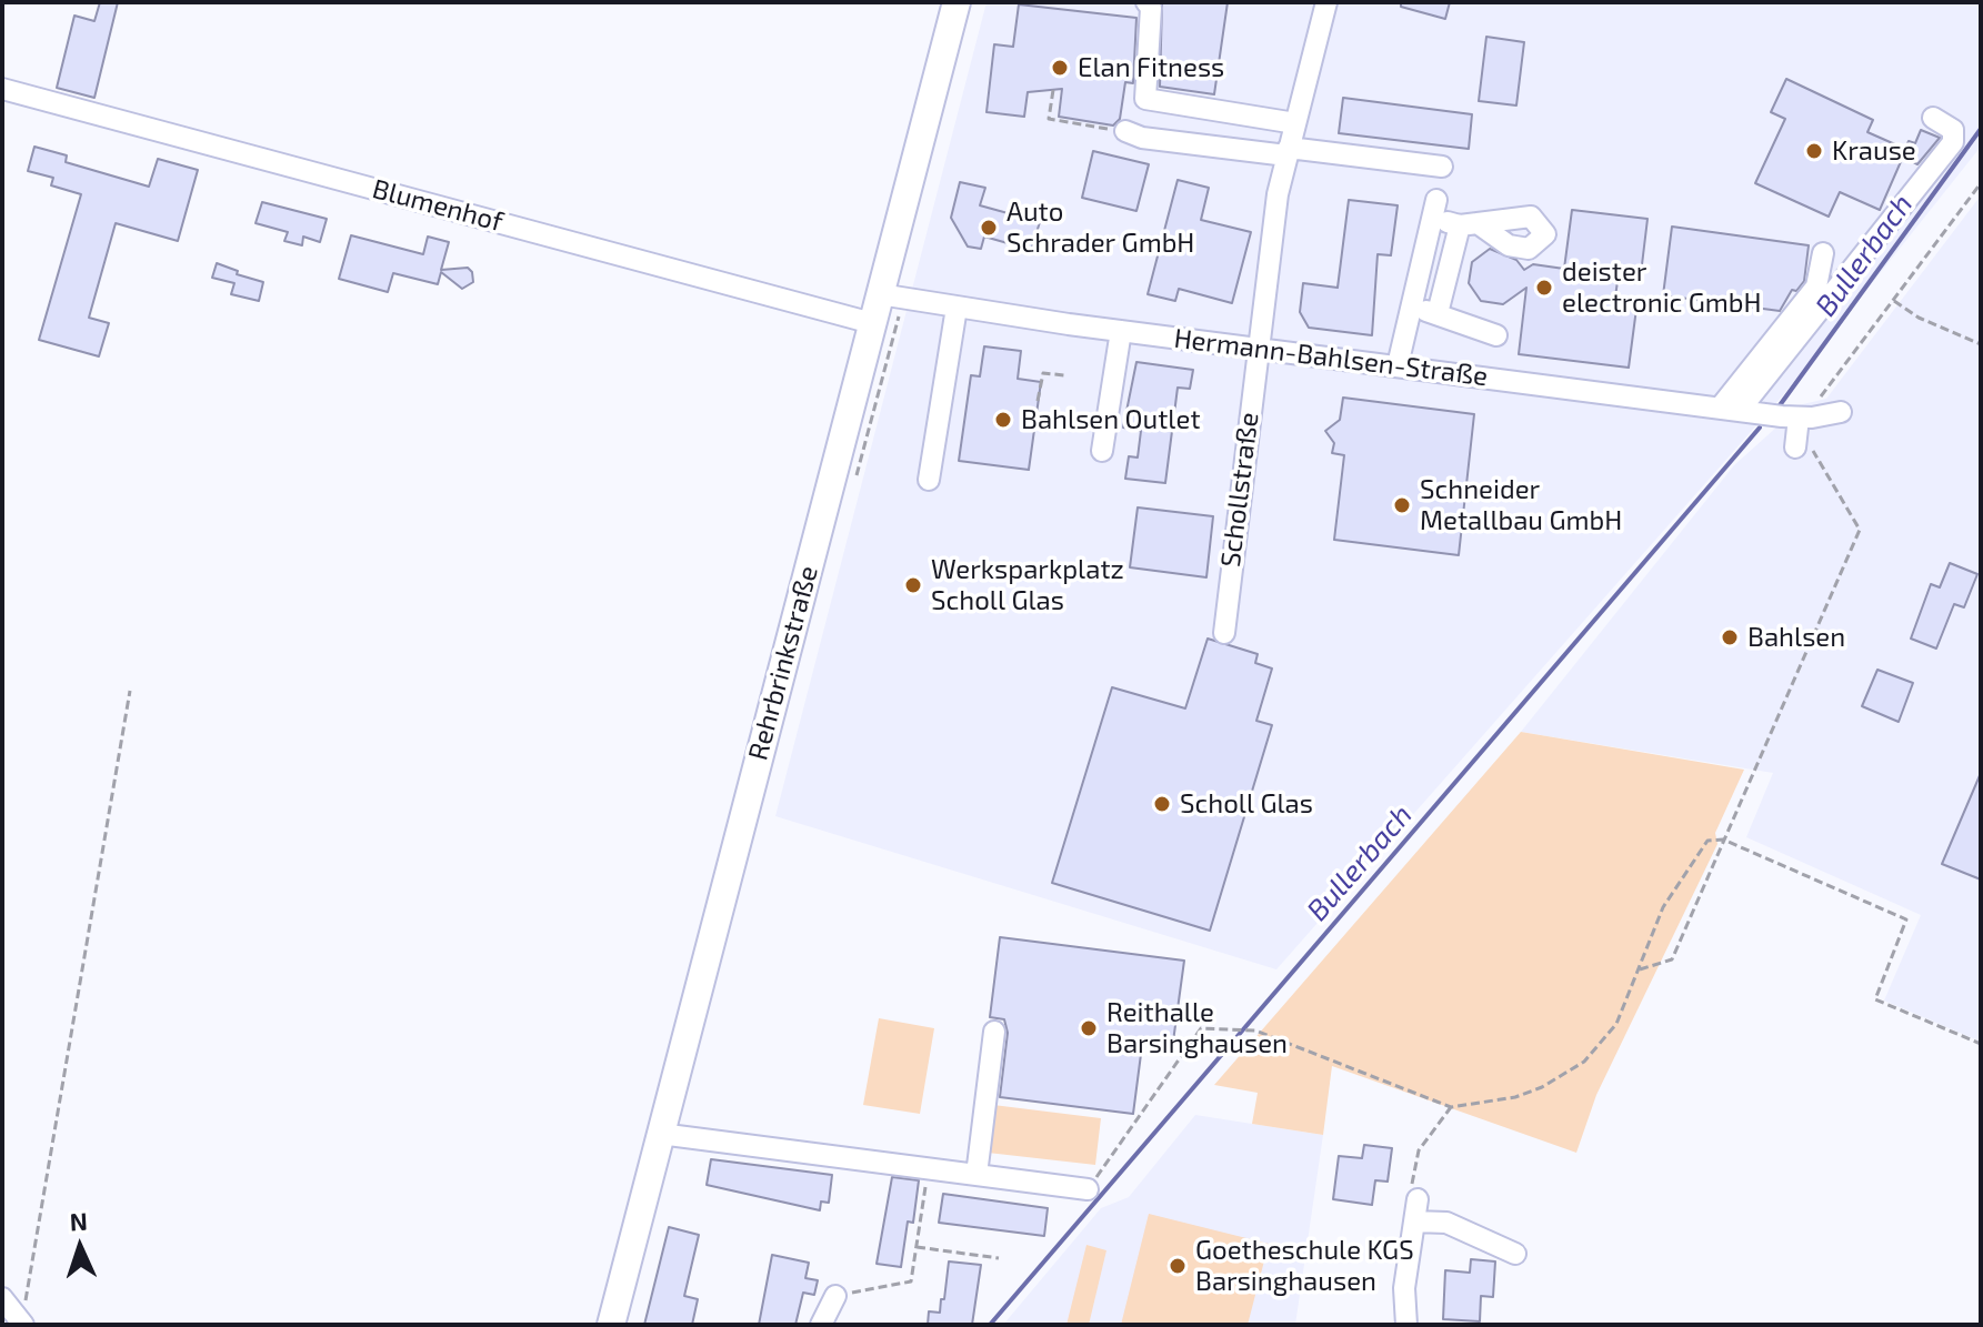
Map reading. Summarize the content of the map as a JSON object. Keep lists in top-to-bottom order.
{
  "streets": {
    "main road": ["Rehrbrinkstraße"],
    "street": ["Blumenhof", "Hermann-Bahlsen-Straße", "Schollstraße"]
  },
  "crossings": [
    ["Blumenhof", "Rehrbrinkstraße"],
    ["Hermann-Bahlsen-Straße", "Schollstraße"],
    ["Hermann-Bahlsen-Straße", "Rehrbrinkstraße"]
  ],
  "water": ["Bullerbach"],
  "places": [
    "Elan Fitness",
    "Krause",
    "Auto Schrader GmbH",
    "deister electronic GmbH",
    "Bahlsen Outlet",
    "Schneider Metallbau GmbH",
    "Werksparkplatz Scholl Glas",
    "Bahlsen",
    "Scholl Glas",
    "Reithalle Barsinghausen",
    "Goetheschule KGS Barsinghausen"
  ],
  "north": "top"
}
